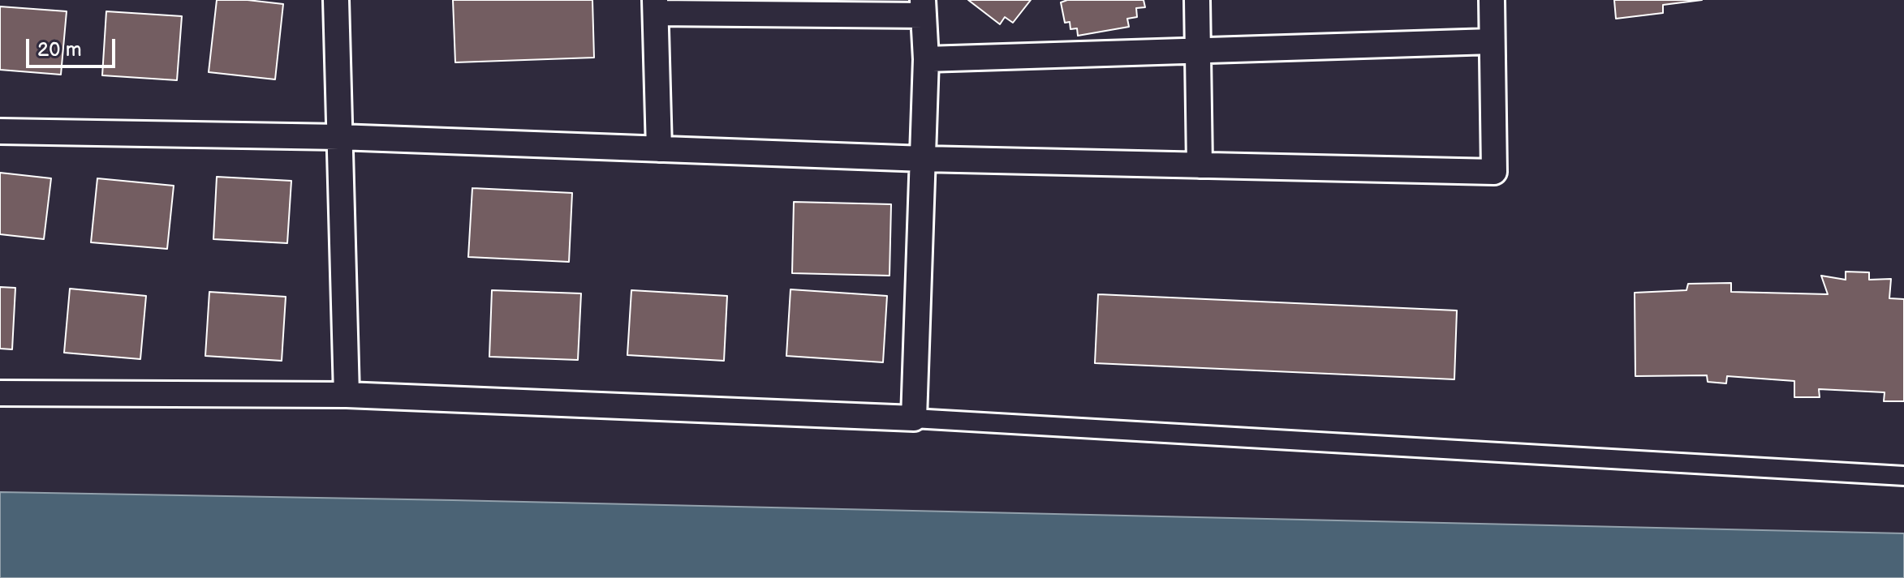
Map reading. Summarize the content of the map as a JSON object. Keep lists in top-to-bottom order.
{
  "scale_bar": "20 m"
}
